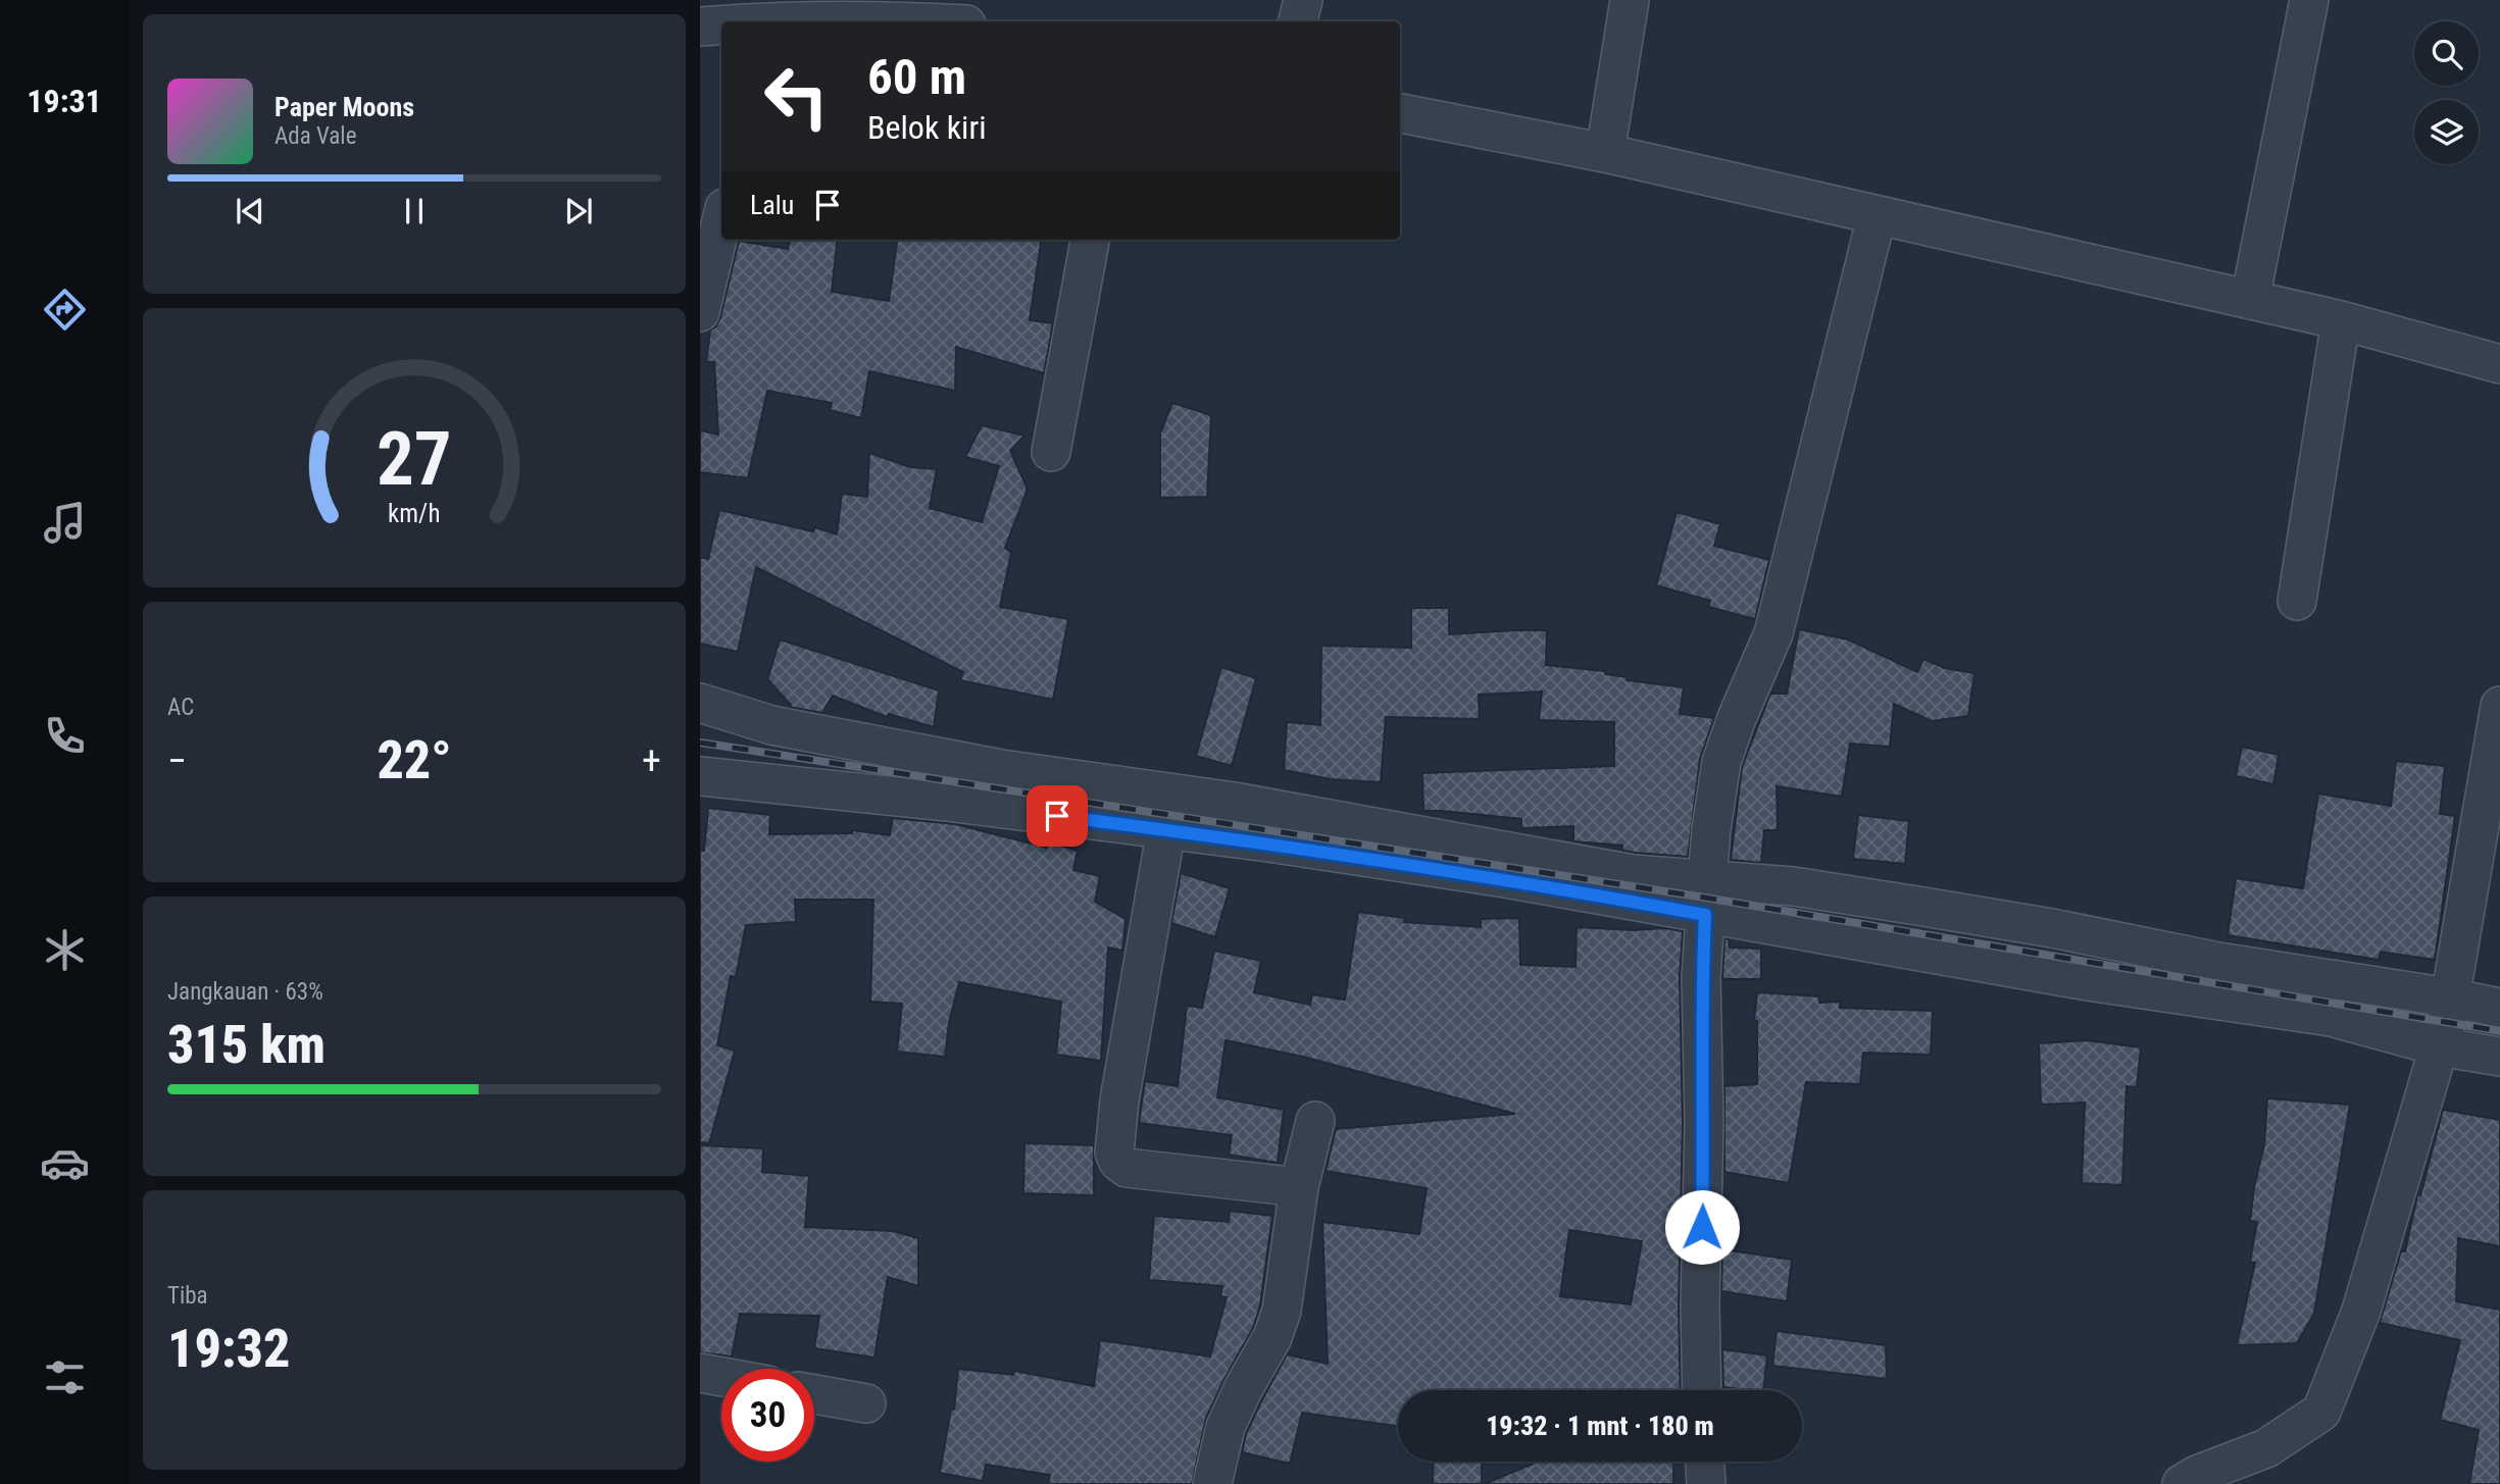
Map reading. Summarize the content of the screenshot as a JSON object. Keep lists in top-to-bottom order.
{
  "page": {
    "tabs": "19:31",
    "turn": ["60 m", "Belok kiri"],
    "song": ["Paper Moons", "Ada Vale"],
    "then": "Lalu",
    "tile": [
      "AC",
      ["Jangkauan · 63%", "315 km"],
      ["Tiba", "19:32"]
    ],
    "heat": ["−", "22°", "+"],
    "limit": "30",
    "trip": "19:32 · 1 mnt · 180 m",
    "gauge": ["27", "km/h"]
  }
}
